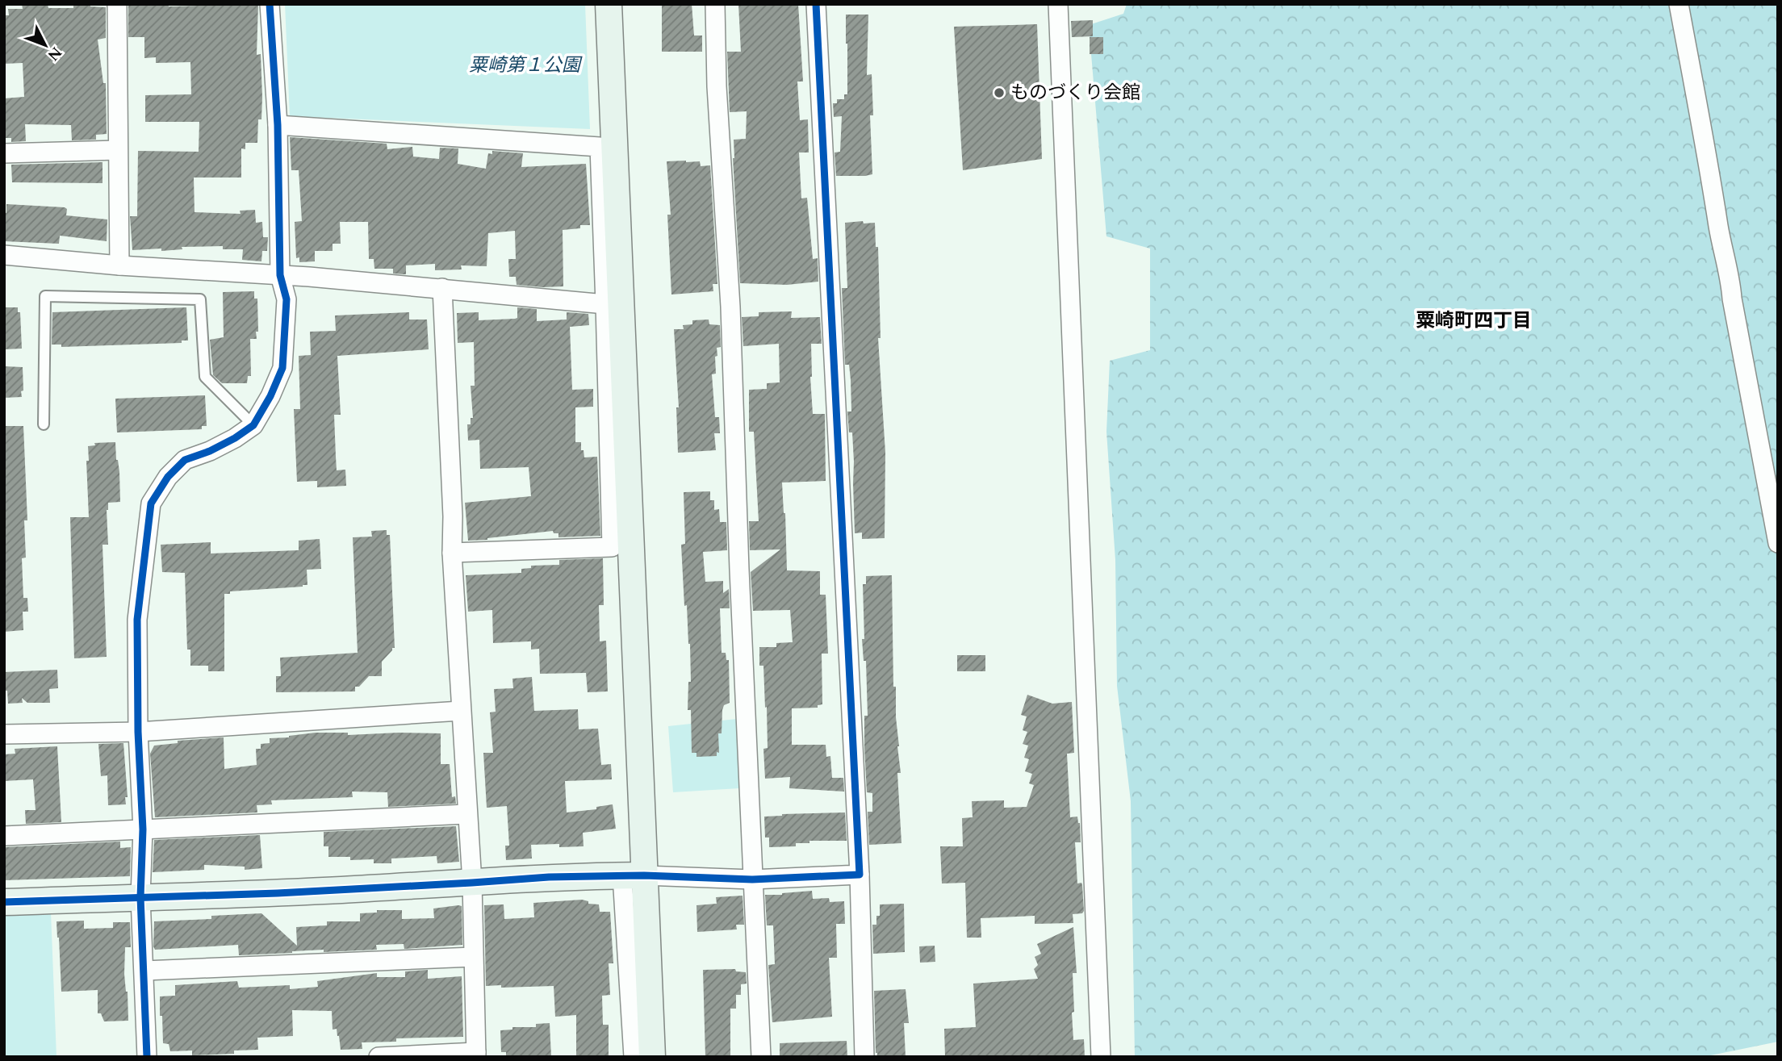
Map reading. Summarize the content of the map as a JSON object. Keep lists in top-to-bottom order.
{
  "districts": ["粟崎町四丁目"],
  "parks": ["粟崎第１公園"],
  "places": ["ものづくり会館"],
  "north": "bottom right"
}
